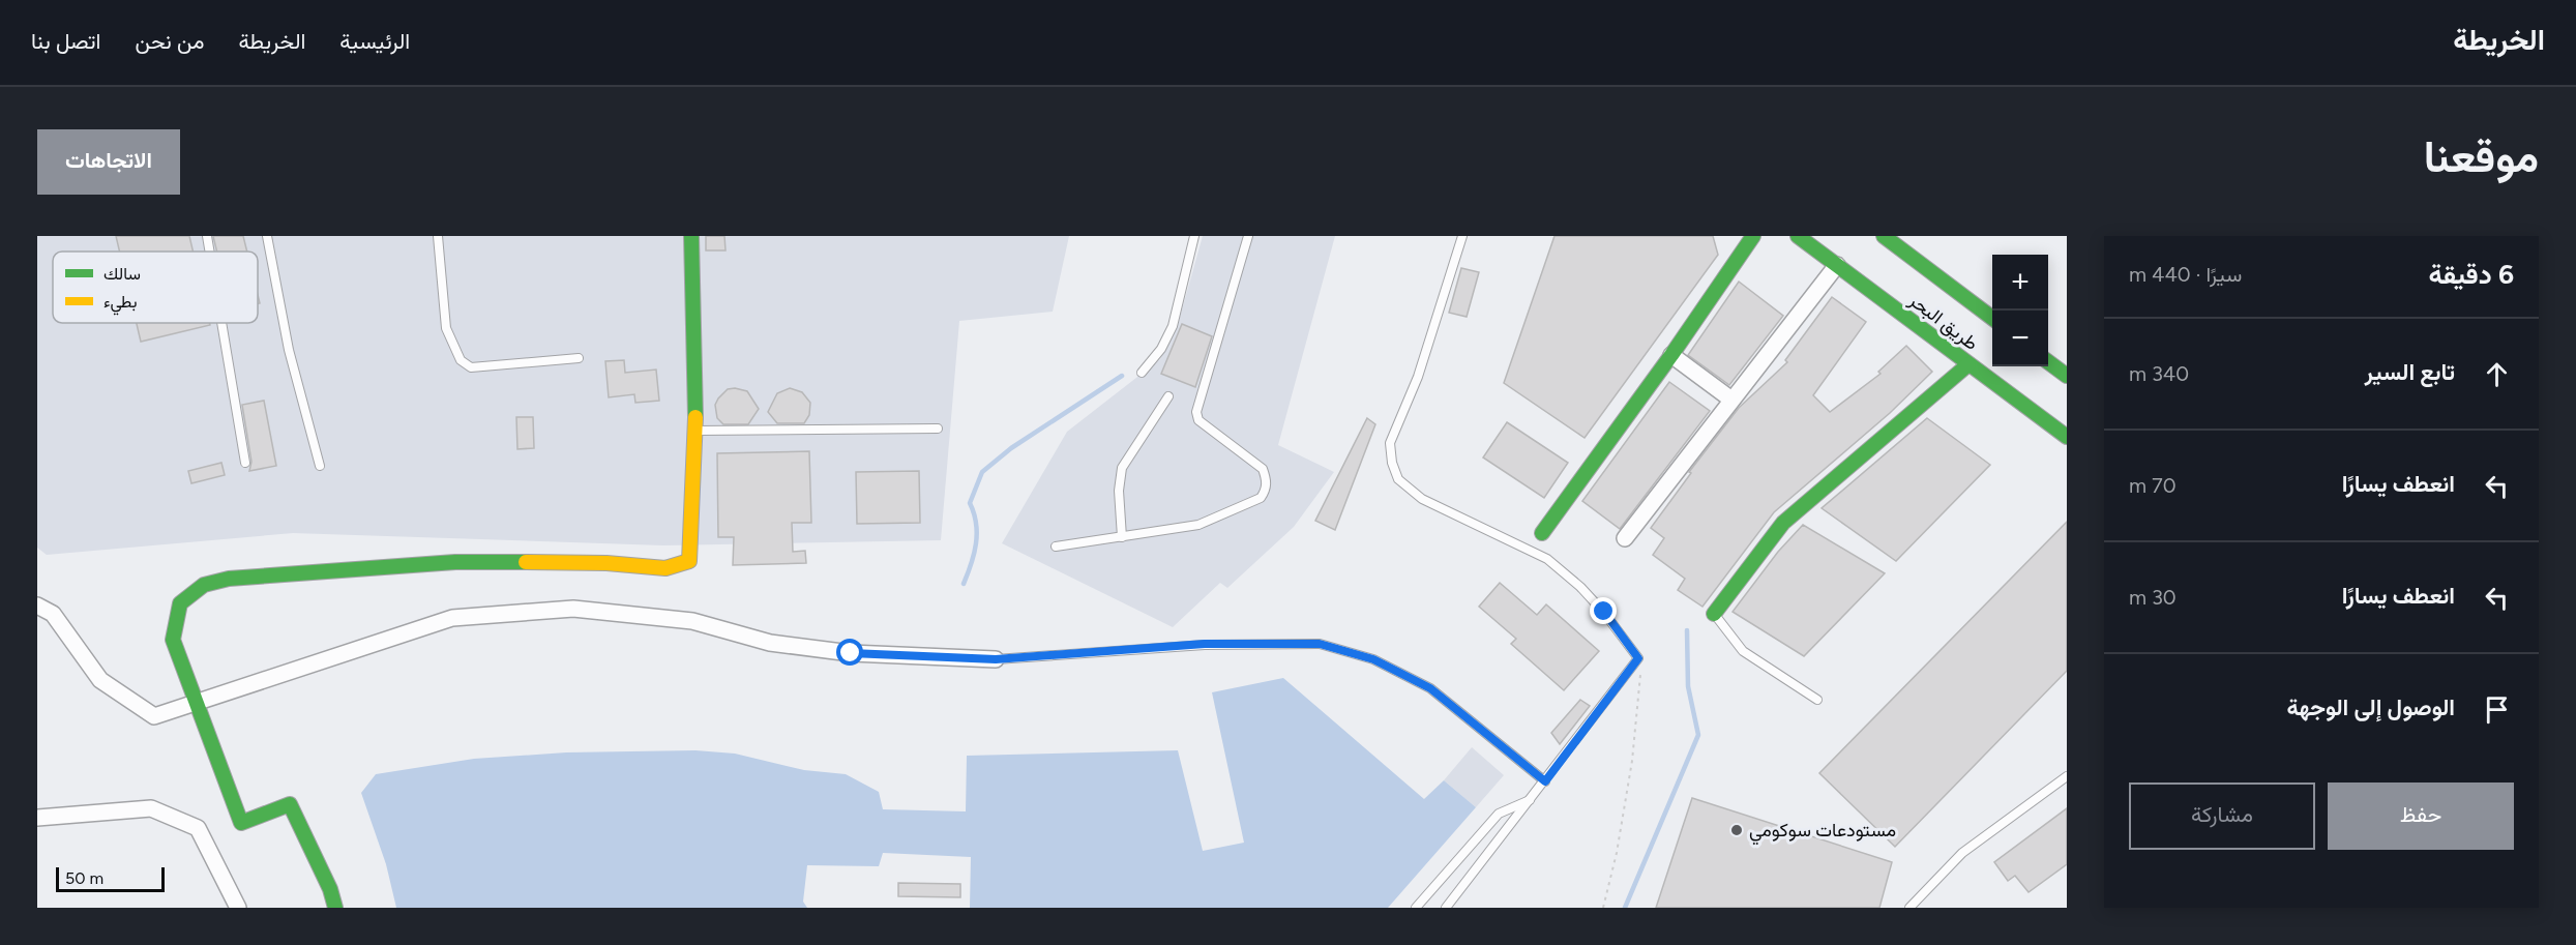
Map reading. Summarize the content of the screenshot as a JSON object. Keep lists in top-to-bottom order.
{
  "streets": {
    "main road": ["طريق البحر"]
  },
  "places": ["مستودعات سوكومي"],
  "legend": ["سالك", "بطيء"],
  "scale_bar": "50 m",
  "page": {
    "header": "الخريطة",
    "nav": [
      "الرئيسية",
      "الخريطة",
      "من نحن",
      "اتصل بنا"
    ],
    "title": "موقعنا",
    "buttons": [
      "الاتجاهات",
      ["حفظ", "مشاركة"]
    ],
    "heading": ["6 دقيقة", "سيرًا · 440 m"],
    "map_buttons": ["+", "−"],
    "list": [
      ["تابع السير", "340 m"],
      ["انعطف يسارًا", "70 m"],
      ["انعطف يسارًا", "30 m"],
      "الوصول إلى الوجهة"
    ],
    "scale": "50 m"
  }
}
